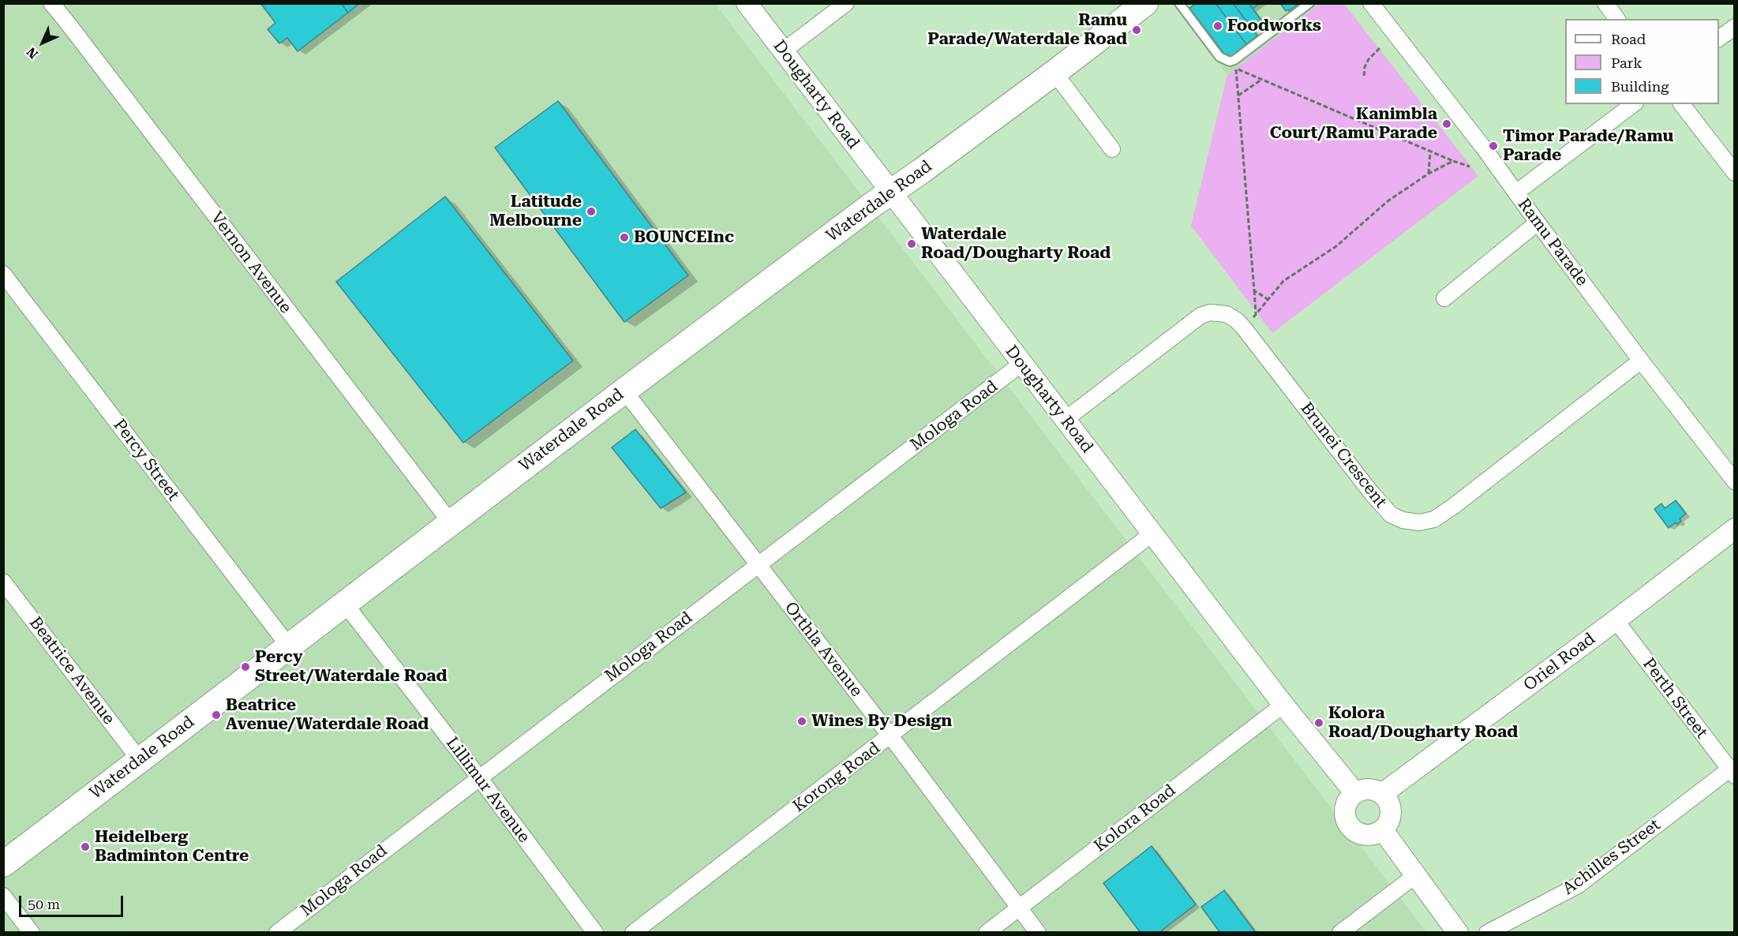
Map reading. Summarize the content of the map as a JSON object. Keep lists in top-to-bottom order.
{
  "streets": {
    "main road": ["Waterdale Road"],
    "street": [
      "Dougharty Road",
      "Ramu Parade",
      "Vernon Avenue",
      "Mologa Road",
      "Brunei Crescent",
      "Percy Street",
      "Orthla Avenue",
      "Oriel Road",
      "Beatrice Avenue",
      "Perth Street",
      "Korong Road",
      "Lillimur Avenue",
      "Kolora Road",
      "Achilles Street"
    ]
  },
  "crossings": [
    ["Dougharty Road", "Waterdale Road"],
    ["Dougharty Road", "Mologa Road"],
    ["Dougharty Road", "Brunei Crescent"],
    ["Dougharty Road", "Oriel Road"],
    ["Dougharty Road", "Korong Road"],
    ["Dougharty Road", "Kolora Road"],
    ["Waterdale Road", "Vernon Avenue"],
    ["Waterdale Road", "Percy Street"],
    ["Waterdale Road", "Orthla Avenue"],
    ["Waterdale Road", "Beatrice Avenue"],
    ["Waterdale Road", "Lillimur Avenue"],
    ["Ramu Parade", "Brunei Crescent"],
    ["Mologa Road", "Orthla Avenue"],
    ["Mologa Road", "Lillimur Avenue"],
    ["Orthla Avenue", "Korong Road"],
    ["Orthla Avenue", "Kolora Road"],
    ["Oriel Road", "Perth Street"],
    ["Perth Street", "Achilles Street"]
  ],
  "places": [
    "Foodworks",
    "Ramu Parade/Waterdale Road",
    "Kanimbla Court/Ramu Parade",
    "Timor Parade/Ramu Parade",
    "Latitude Melbourne",
    "BOUNCEInc",
    "Waterdale Road/Dougharty Road",
    "Percy Street/Waterdale Road",
    "Beatrice Avenue/Waterdale Road",
    "Wines By Design",
    "Kolora Road/Dougharty Road",
    "Heidelberg Badminton Centre"
  ],
  "legend": ["Road", "Park", "Building"],
  "scale_bar": "50 m",
  "north": "bottom left"
}
